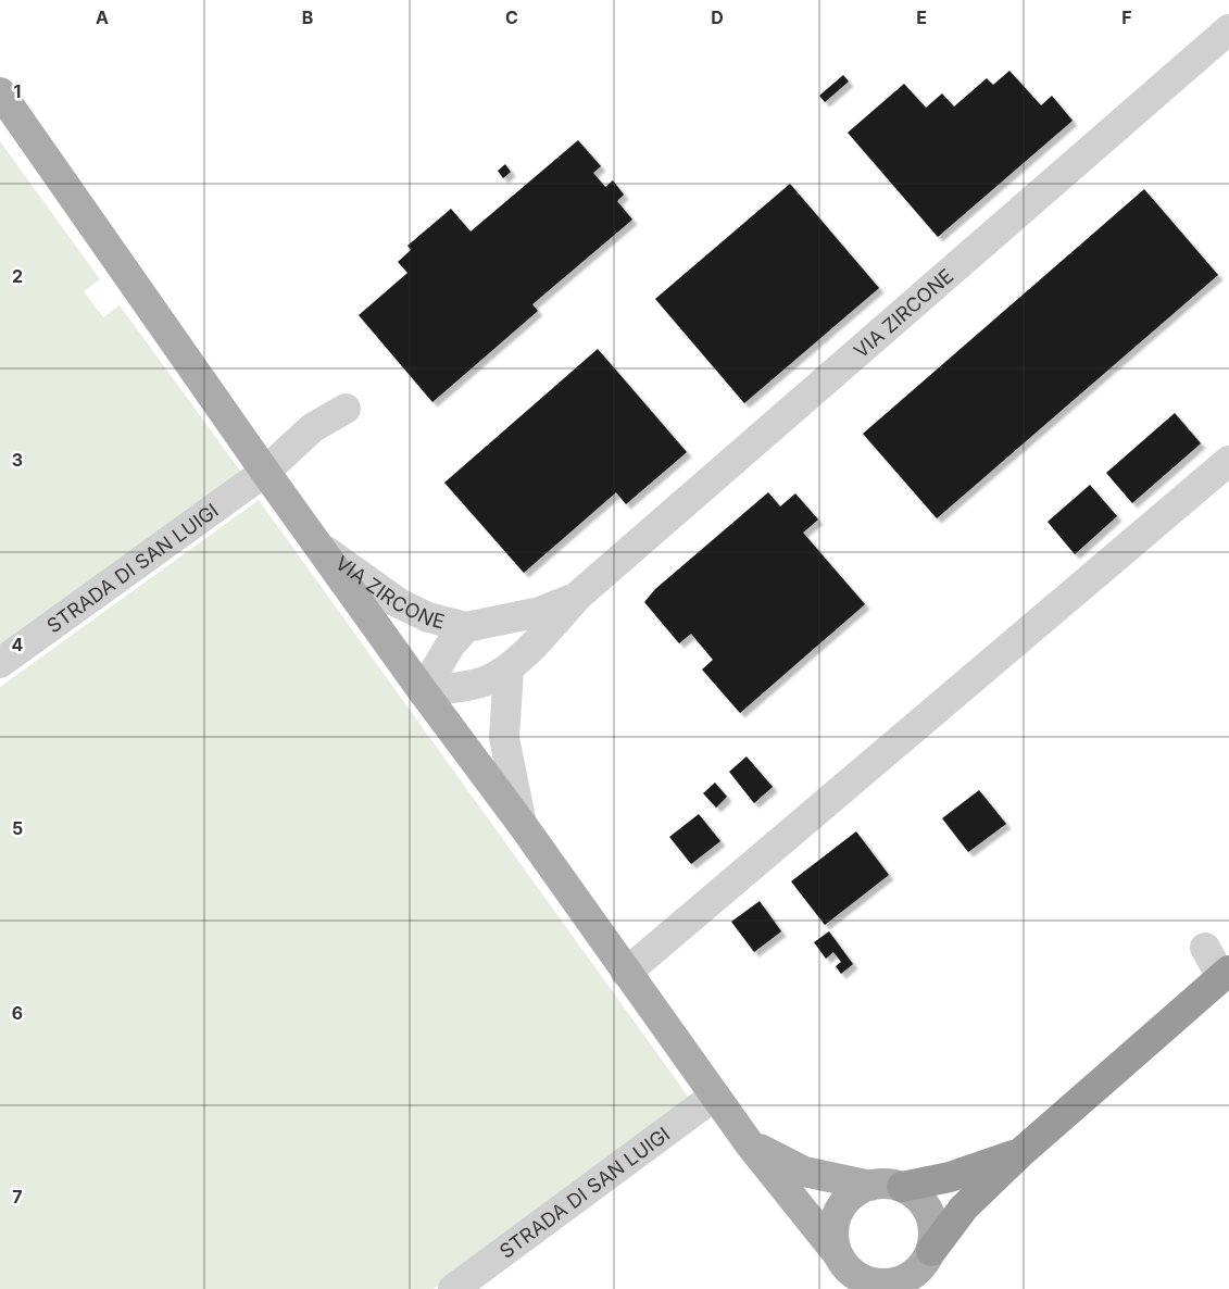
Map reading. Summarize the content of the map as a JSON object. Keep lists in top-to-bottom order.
{
  "streets": {
    "street": ["VIA ZIRCONE", "STRADA DI SAN LUIGI"]
  },
  "grid": {
    "columns": [
      "A",
      "B",
      "C",
      "D",
      "E",
      "F"
    ],
    "rows": [
      "1",
      "2",
      "3",
      "4",
      "5",
      "6",
      "7"
    ]
  }
}
